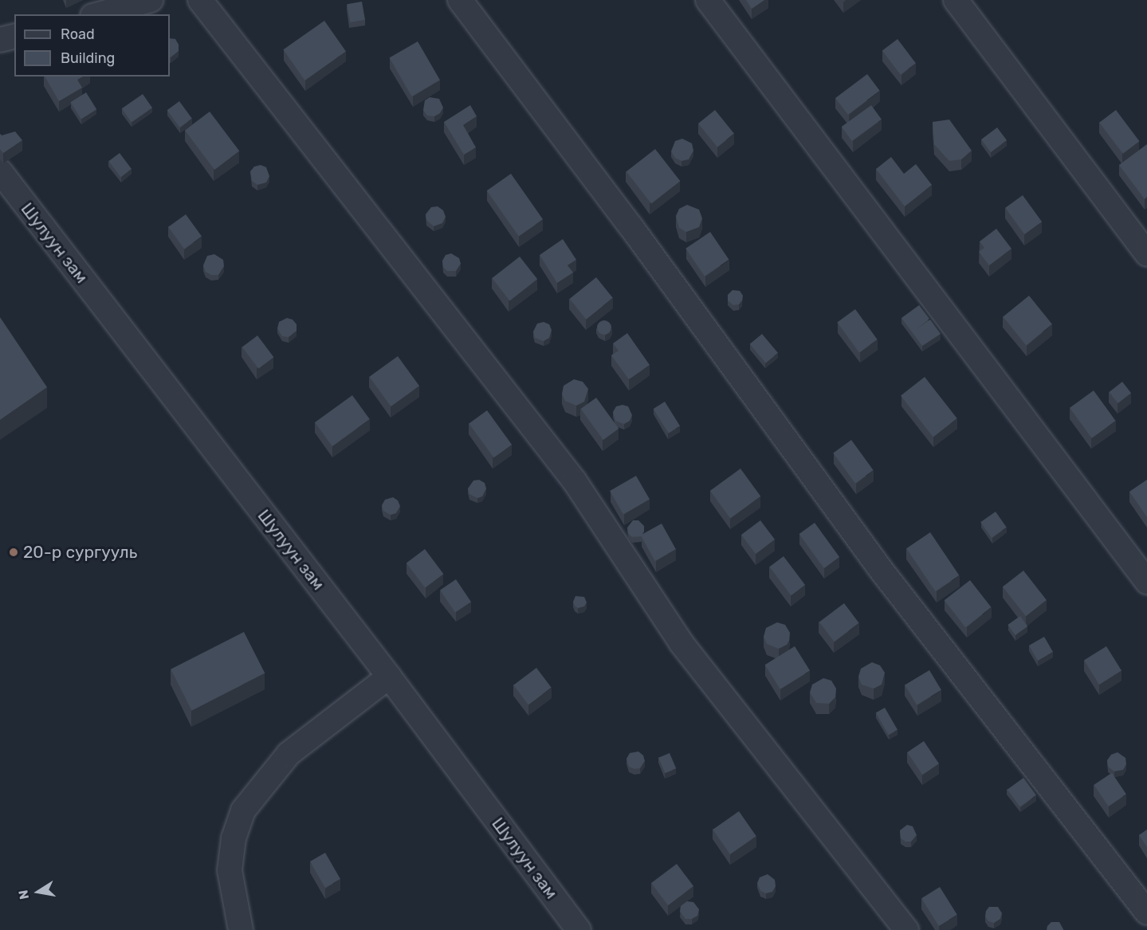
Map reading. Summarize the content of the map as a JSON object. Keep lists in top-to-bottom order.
{
  "streets": {
    "street": ["Шулуун зам"]
  },
  "places": ["20-р сургууль"],
  "legend": ["Road", "Building"],
  "north": "left"
}
